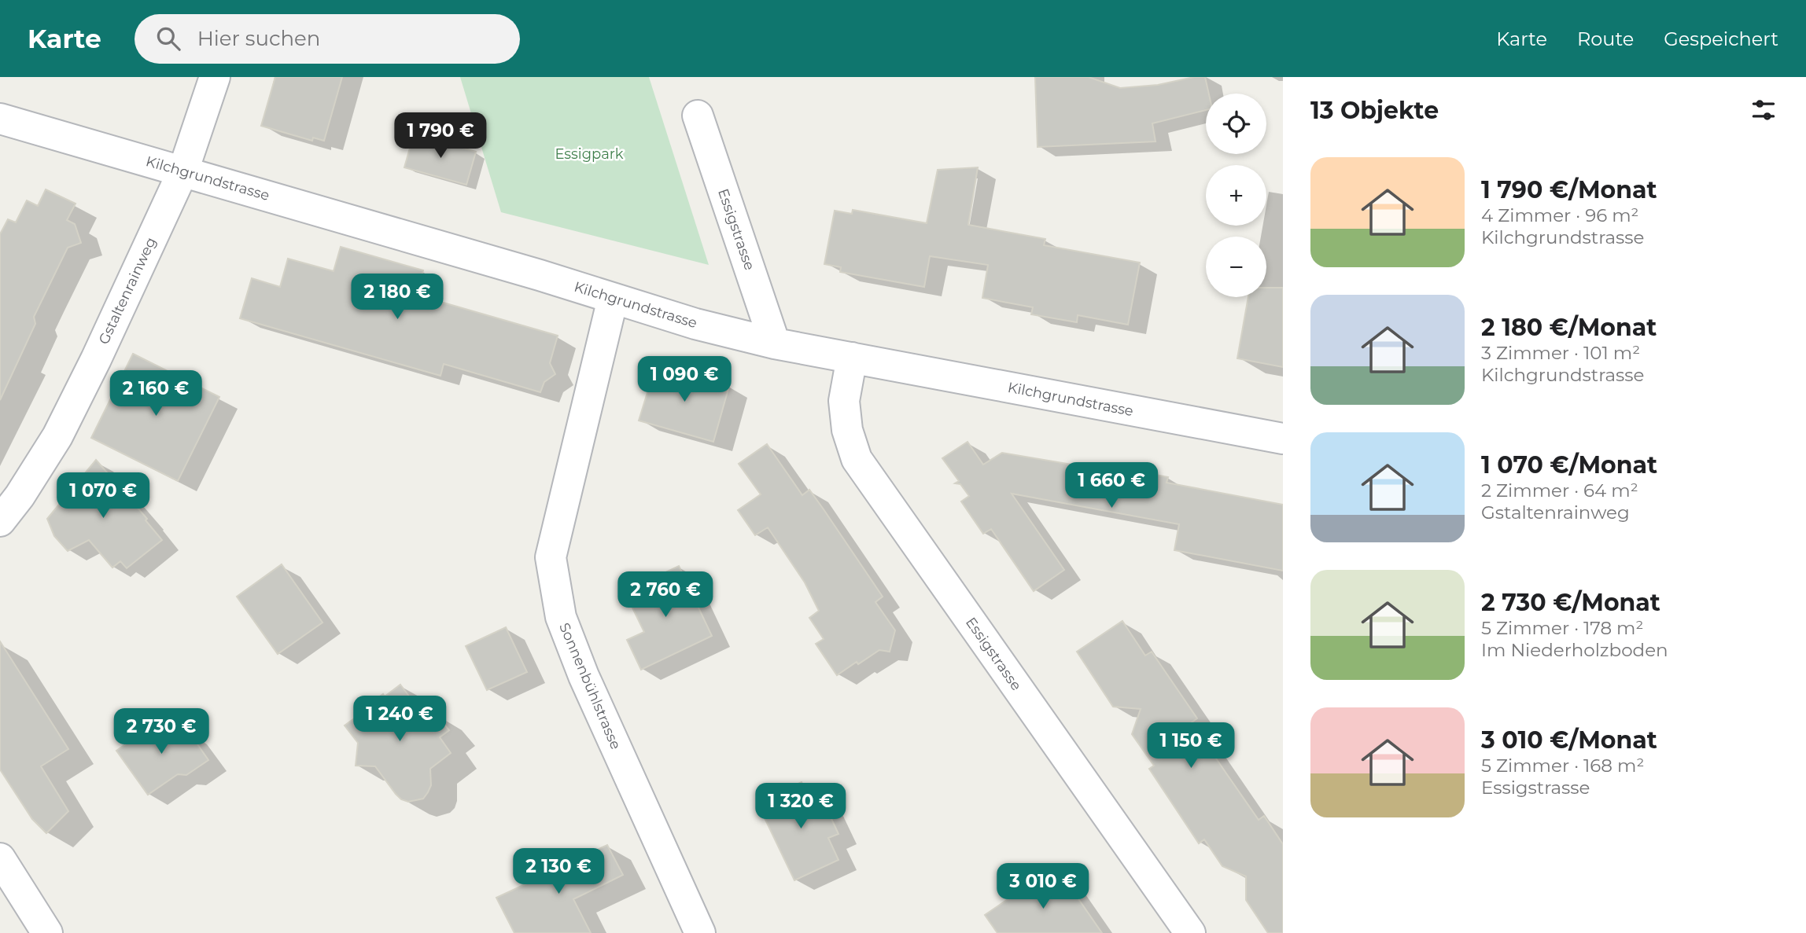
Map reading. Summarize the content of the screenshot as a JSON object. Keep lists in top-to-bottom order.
{
  "streets": {
    "street": [
      "Kilchgrundstrasse",
      "Essigstrasse",
      "Gstaltenrainweg",
      "Sonnenbühlstrasse"
    ]
  },
  "crossings": [
    ["Kilchgrundstrasse", "Essigstrasse"],
    ["Kilchgrundstrasse", "Gstaltenrainweg"],
    ["Kilchgrundstrasse", "Sonnenbühlstrasse"]
  ],
  "parks": ["Essigpark"],
  "page": {
    "header": "Karte",
    "search": "Hier suchen",
    "nav": ["Karte", "Route", "Gespeichert"],
    "heading": "13 Objekte",
    "map_buttons": ["+", "−"],
    "price": [
      "1 790 €",
      "2 180 €",
      "1 090 €",
      "2 160 €",
      "1 660 €",
      "1 070 €",
      "2 760 €",
      "1 240 €",
      "2 730 €",
      "1 150 €",
      "1 320 €",
      "2 130 €",
      "3 010 €"
    ],
    "list": [
      {
        "name": "1 790 €/Monat",
        "note": "4 Zimmer · 96 m² · Kilchgrundstrasse"
      },
      {
        "name": "2 180 €/Monat",
        "note": "3 Zimmer · 101 m² · Kilchgrundstrasse"
      },
      {
        "name": "1 070 €/Monat",
        "note": "2 Zimmer · 64 m² · Gstaltenrainweg"
      },
      {
        "name": "2 730 €/Monat",
        "note": "5 Zimmer · 178 m² · Im Niederholzboden"
      },
      {
        "name": "3 010 €/Monat",
        "note": "5 Zimmer · 168 m² · Essigstrasse"
      }
    ]
  }
}
